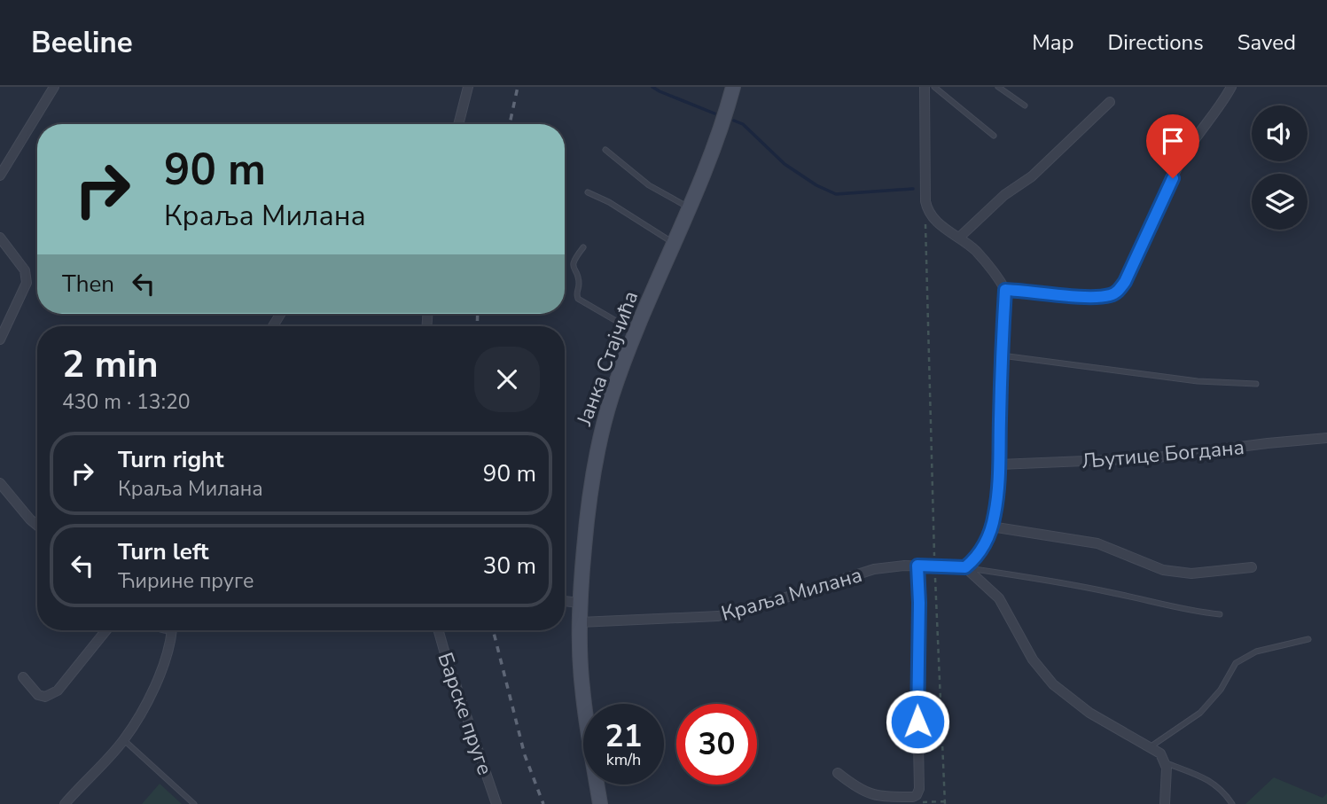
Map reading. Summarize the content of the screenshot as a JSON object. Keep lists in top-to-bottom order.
{
  "streets": {
    "street": [
      "Јанка Стајчића",
      "Љутице Богдана",
      "Краља Милана",
      "Барске пруге"
    ]
  },
  "crossings": [
    ["Јанка Стајчића", "Краља Милана"]
  ],
  "page": {
    "header": "Beeline",
    "nav": ["Map", "Directions", "Saved"],
    "turn": ["90 m", "Краља Милана"],
    "then": "Then",
    "heading": ["2 min", "430 m · 13:20"],
    "list": [
      {
        "name": "Turn right",
        "note": "Краља Милана",
        "value": "90 m"
      },
      {
        "name": "Turn left",
        "note": "Ћирине пруге",
        "value": "30 m"
      }
    ],
    "speed": "21 km/h",
    "limit": "30"
  }
}
